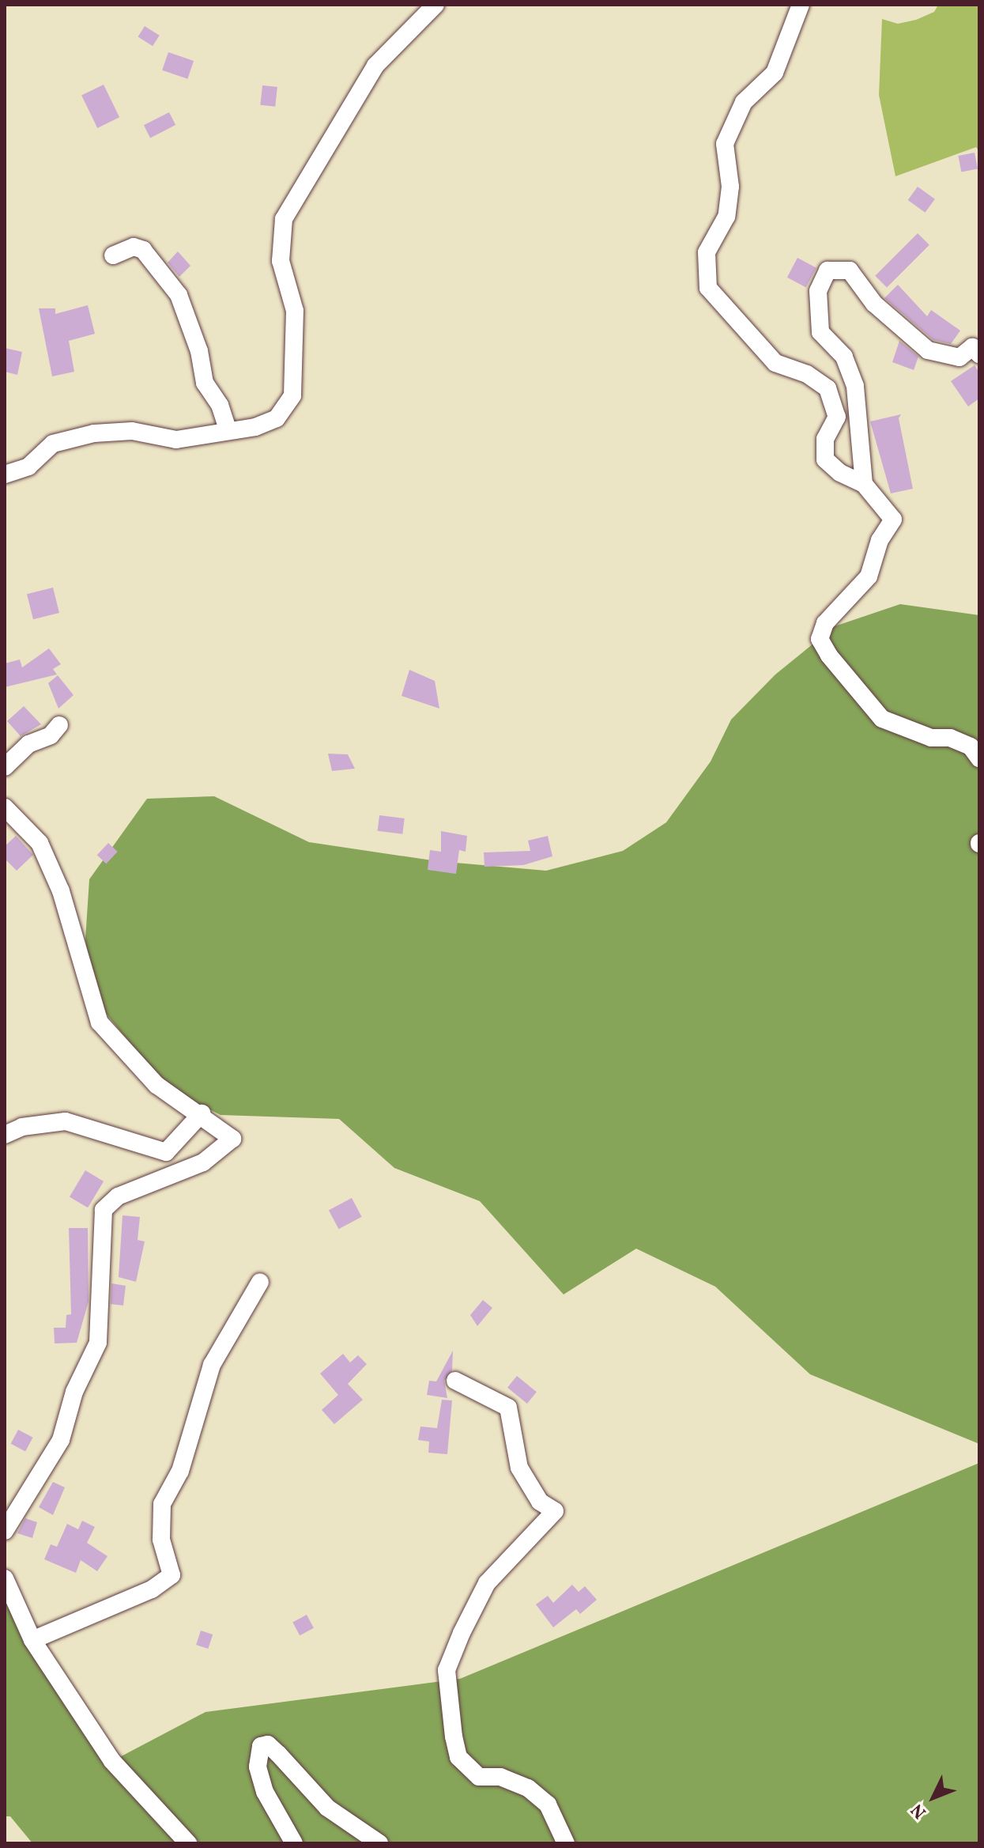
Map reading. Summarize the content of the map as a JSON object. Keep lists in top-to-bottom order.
{
  "north": "bottom left"
}
